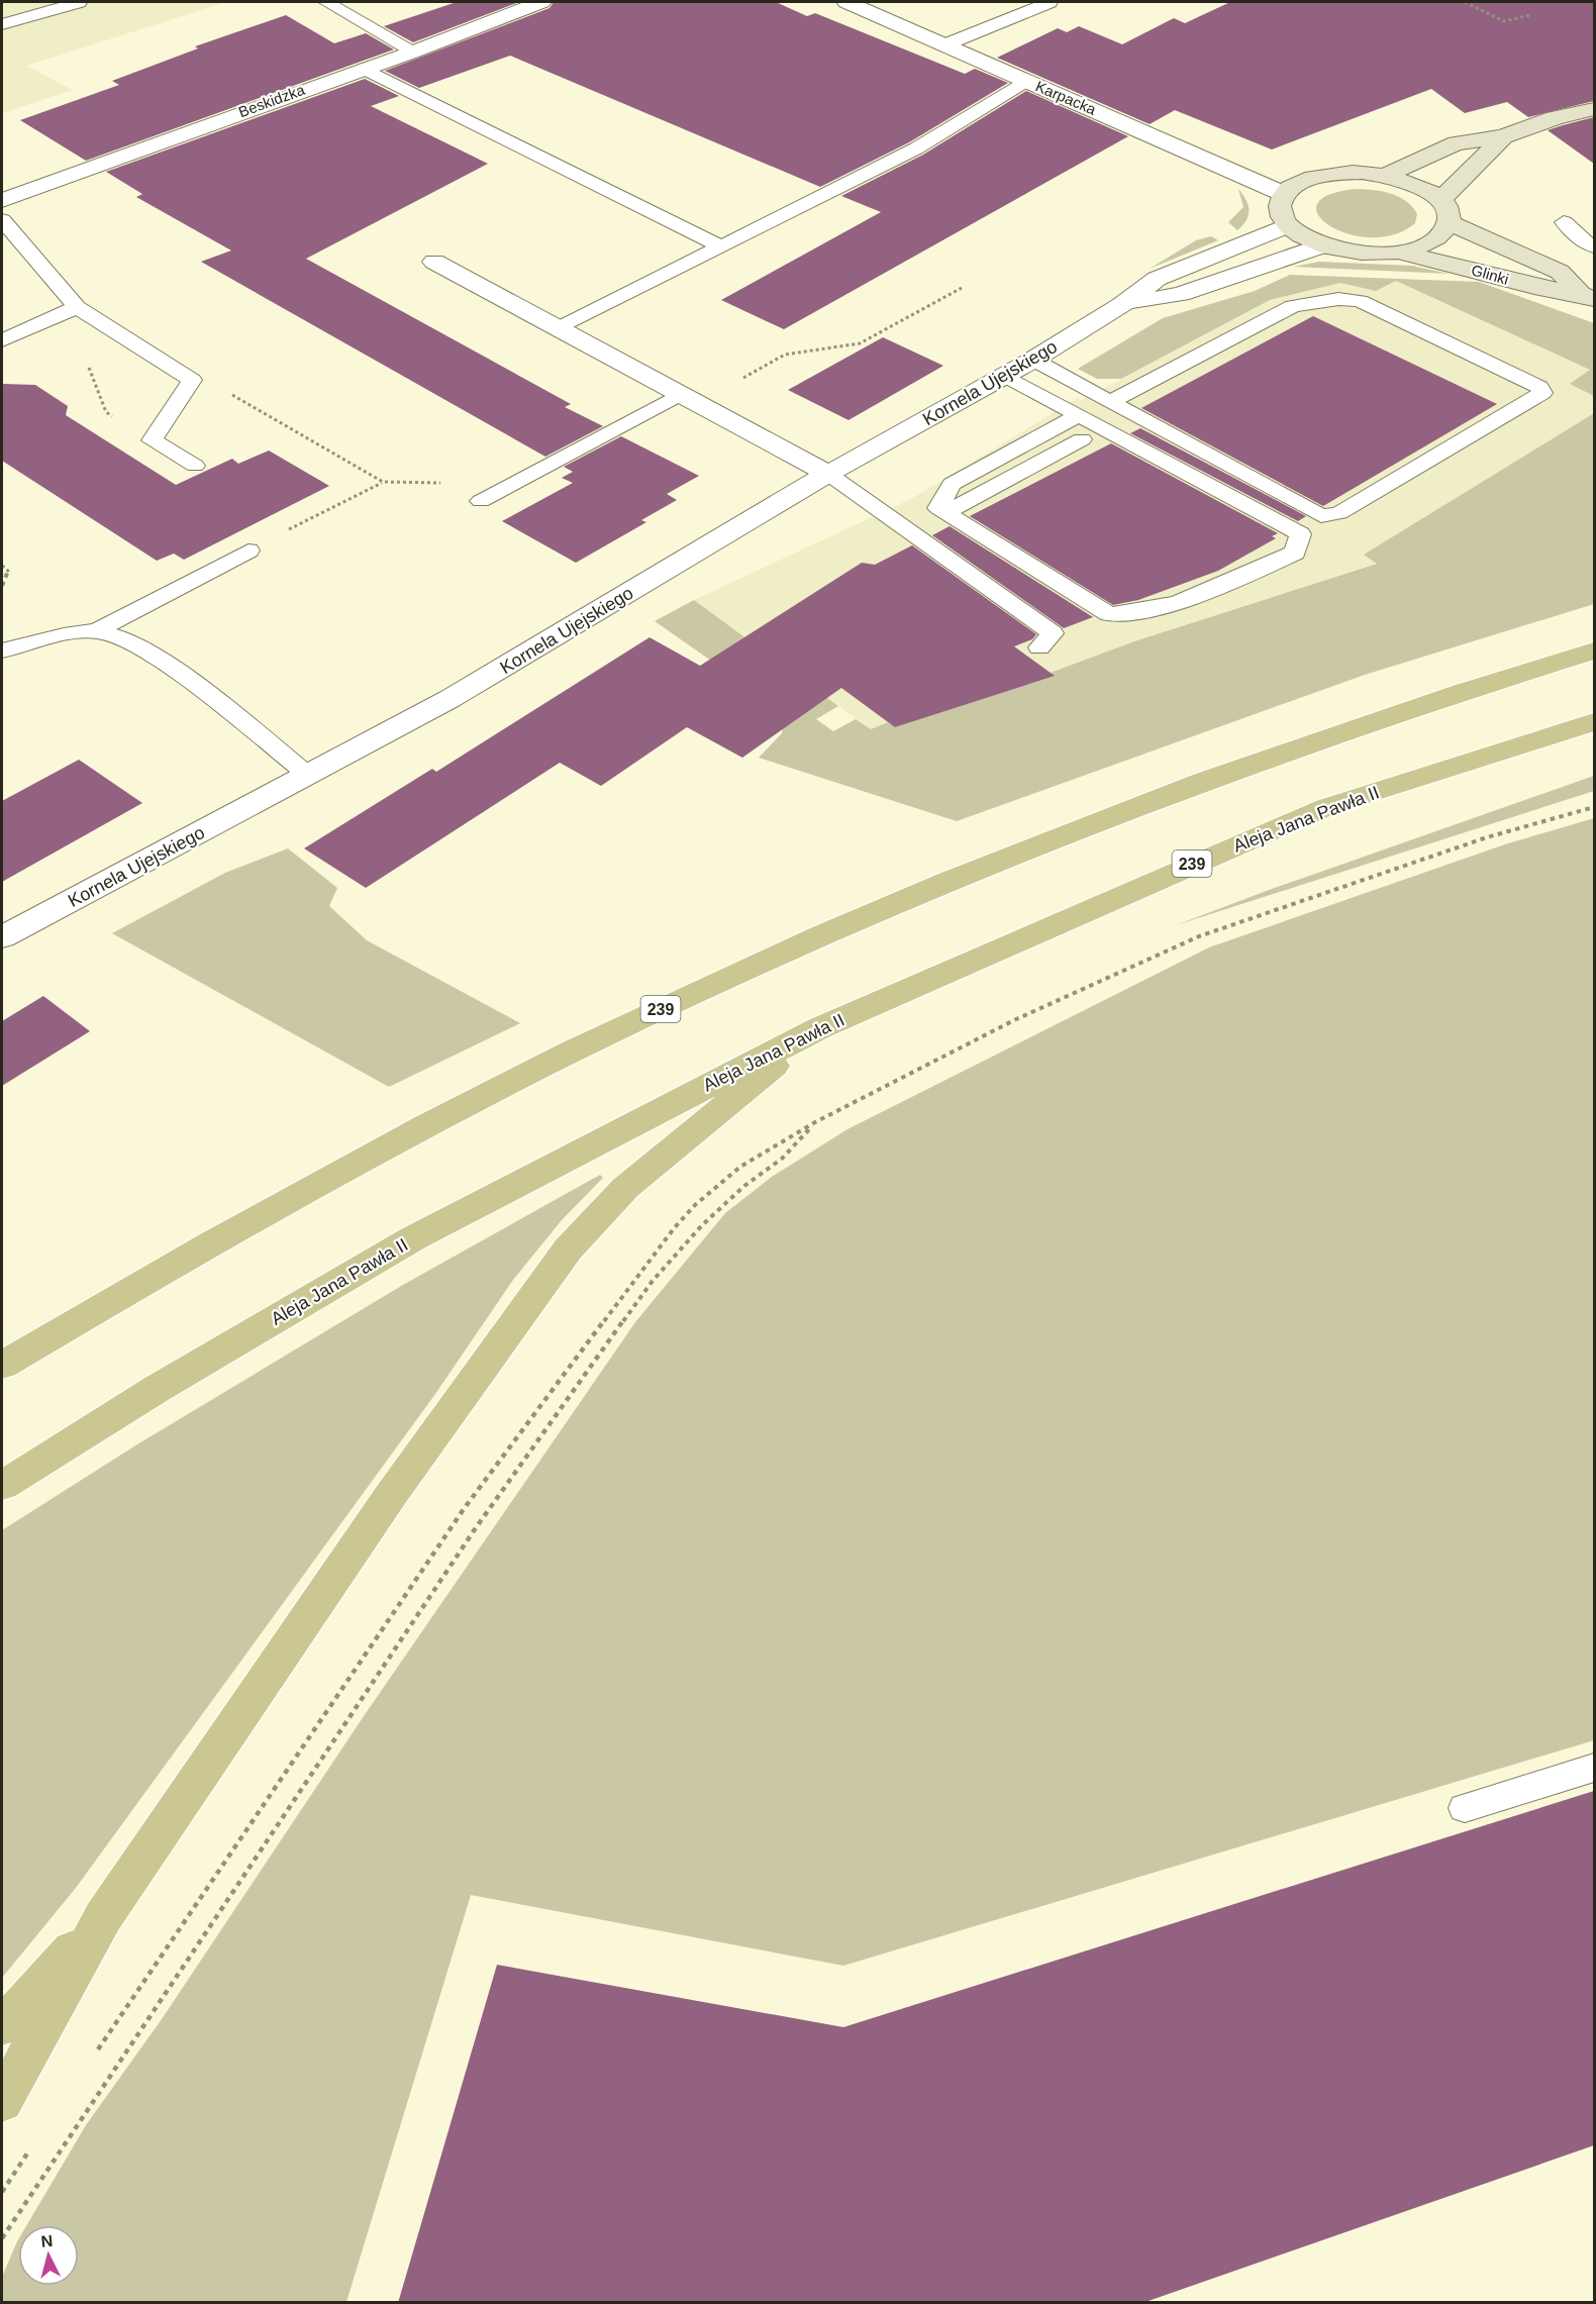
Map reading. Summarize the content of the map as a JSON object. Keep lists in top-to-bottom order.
{
  "streets": {
    "main road": ["Glinki", "Aleja Jana Pawła II", "239"],
    "street": ["Karpacka", "Beskidzka", "Kornela Ujejskiego"]
  },
  "north": "top"
}
